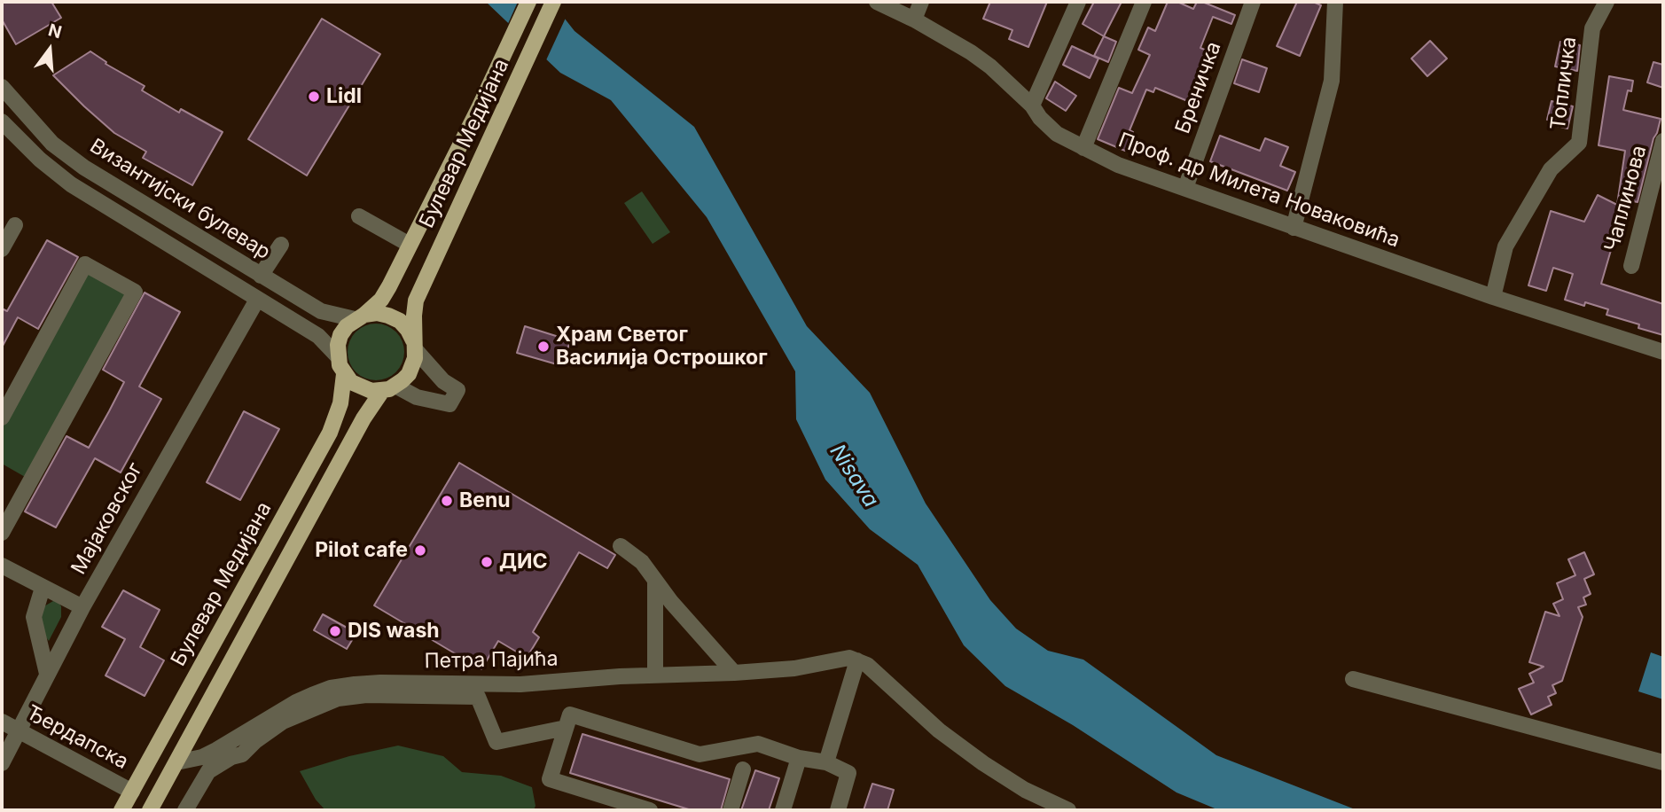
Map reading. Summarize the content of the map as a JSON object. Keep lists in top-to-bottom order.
{
  "streets": {
    "main road": ["Булевар Медијана"],
    "street": [
      "Топличка",
      "Бреничка",
      "Проф. др Милета Новаковића",
      "Чаплинова",
      "Византијски булевар",
      "Мајаковског",
      "Петра Пајића",
      "Ђердапска"
    ]
  },
  "crossings": [
    ["Топличка", "Проф. др Милета Новаковића"],
    ["Бреничка", "Проф. др Милета Новаковића"],
    ["Булевар Медијана", "Византијски булевар"],
    ["Булевар Медијана", "Петра Пајића"],
    ["Булевар Медијана", "Ђердапска"],
    ["Мајаковског", "Ђердапска"]
  ],
  "water": ["Nisava"],
  "places": [
    "Lidl",
    "Храм Светог Василија Острошког",
    "Benu",
    "Pilot cafe",
    "ДИС",
    "DIS wash"
  ],
  "north": "top"
}
